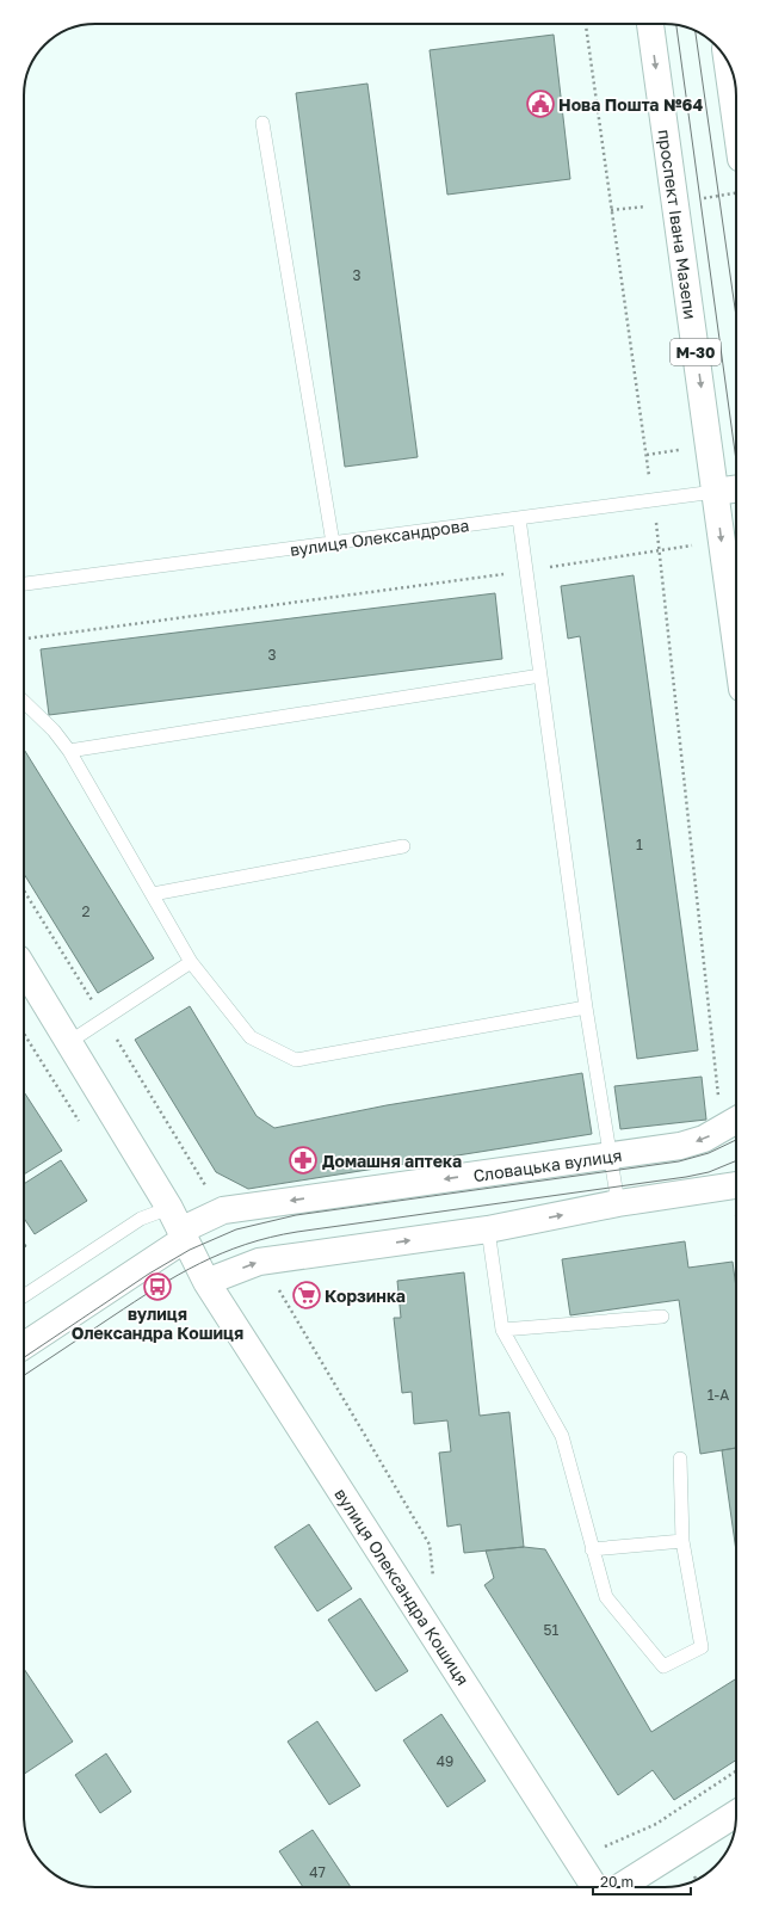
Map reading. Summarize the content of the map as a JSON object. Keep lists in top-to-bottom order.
{
  "streets": {
    "main road": [
      "проспект Івана Мазепи",
      "М-30",
      "вулиця Олександрова",
      "Словацька вулиця",
      "вулиця Олександра Кошиця"
    ]
  },
  "crossings": [
    ["проспект Івана Мазепи", "вулиця Олександрова"],
    ["Словацька вулиця", "вулиця Олександра Кошиця"]
  ],
  "one_way": ["проспект Івана Мазепи"],
  "places": {
    "public building": ["Нова Пошта №64"],
    "pharmacy": ["Домашня аптека"],
    "bus stop": ["вулиця Олександра Кошиця"],
    "supermarket": ["Корзинка"]
  },
  "house_numbers": [
    "3",
    "3",
    "1",
    "2",
    "1-А",
    "51",
    "49",
    "47"
  ],
  "scale_bar": "20 m"
}
